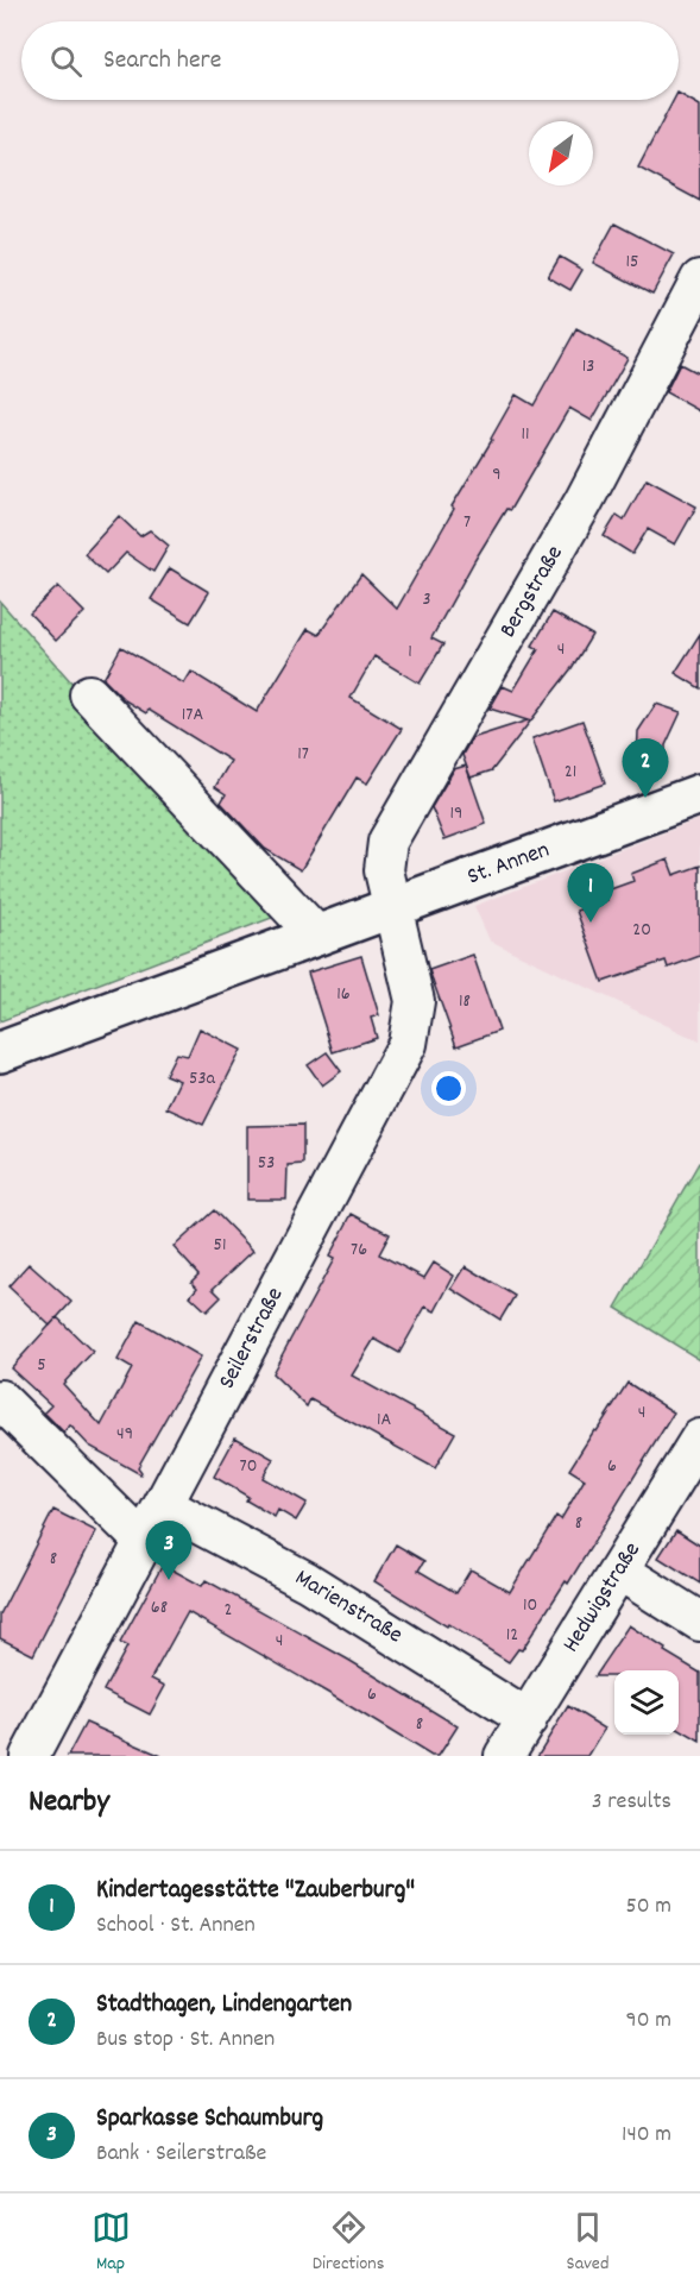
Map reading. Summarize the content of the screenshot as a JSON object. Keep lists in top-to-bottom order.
{
  "streets": {
    "main road": ["St. Annen"],
    "street": [
      "Bergstraße",
      "Seilerstraße",
      "Hedwigstraße",
      "Marienstraße"
    ]
  },
  "crossings": [
    ["Bergstraße", "St. Annen"],
    ["Bergstraße", "Seilerstraße"],
    ["St. Annen", "Seilerstraße"],
    ["Seilerstraße", "Marienstraße"],
    ["Hedwigstraße", "Marienstraße"]
  ],
  "house_numbers": [
    "15",
    "13",
    "11",
    "9",
    "7",
    "3",
    "4",
    "1",
    "17A",
    "17",
    "21",
    "19",
    "20",
    "16",
    "18",
    "53a",
    "53",
    "51",
    "76",
    "5",
    "4",
    "1A",
    "49",
    "70",
    "6",
    "8",
    "8",
    "10",
    "68",
    "2",
    "12",
    "4",
    "6",
    "8"
  ],
  "north": "bottom left",
  "page": {
    "search": "Search here",
    "pins": ["2", "1", "3"],
    "heading": ["Nearby", "3 results"],
    "list": [
      {
        "mark": "1",
        "name": "Kindertagesstätte \"Zauberburg\"",
        "note": "School · St. Annen",
        "value": "50 m"
      },
      {
        "mark": "2",
        "name": "Stadthagen, Lindengarten",
        "note": "Bus stop · St. Annen",
        "value": "90 m"
      },
      {
        "mark": "3",
        "name": "Sparkasse Schaumburg",
        "note": "Bank · Seilerstraße",
        "value": "140 m"
      }
    ],
    "nav": ["Map", "Directions", "Saved"]
  }
}
